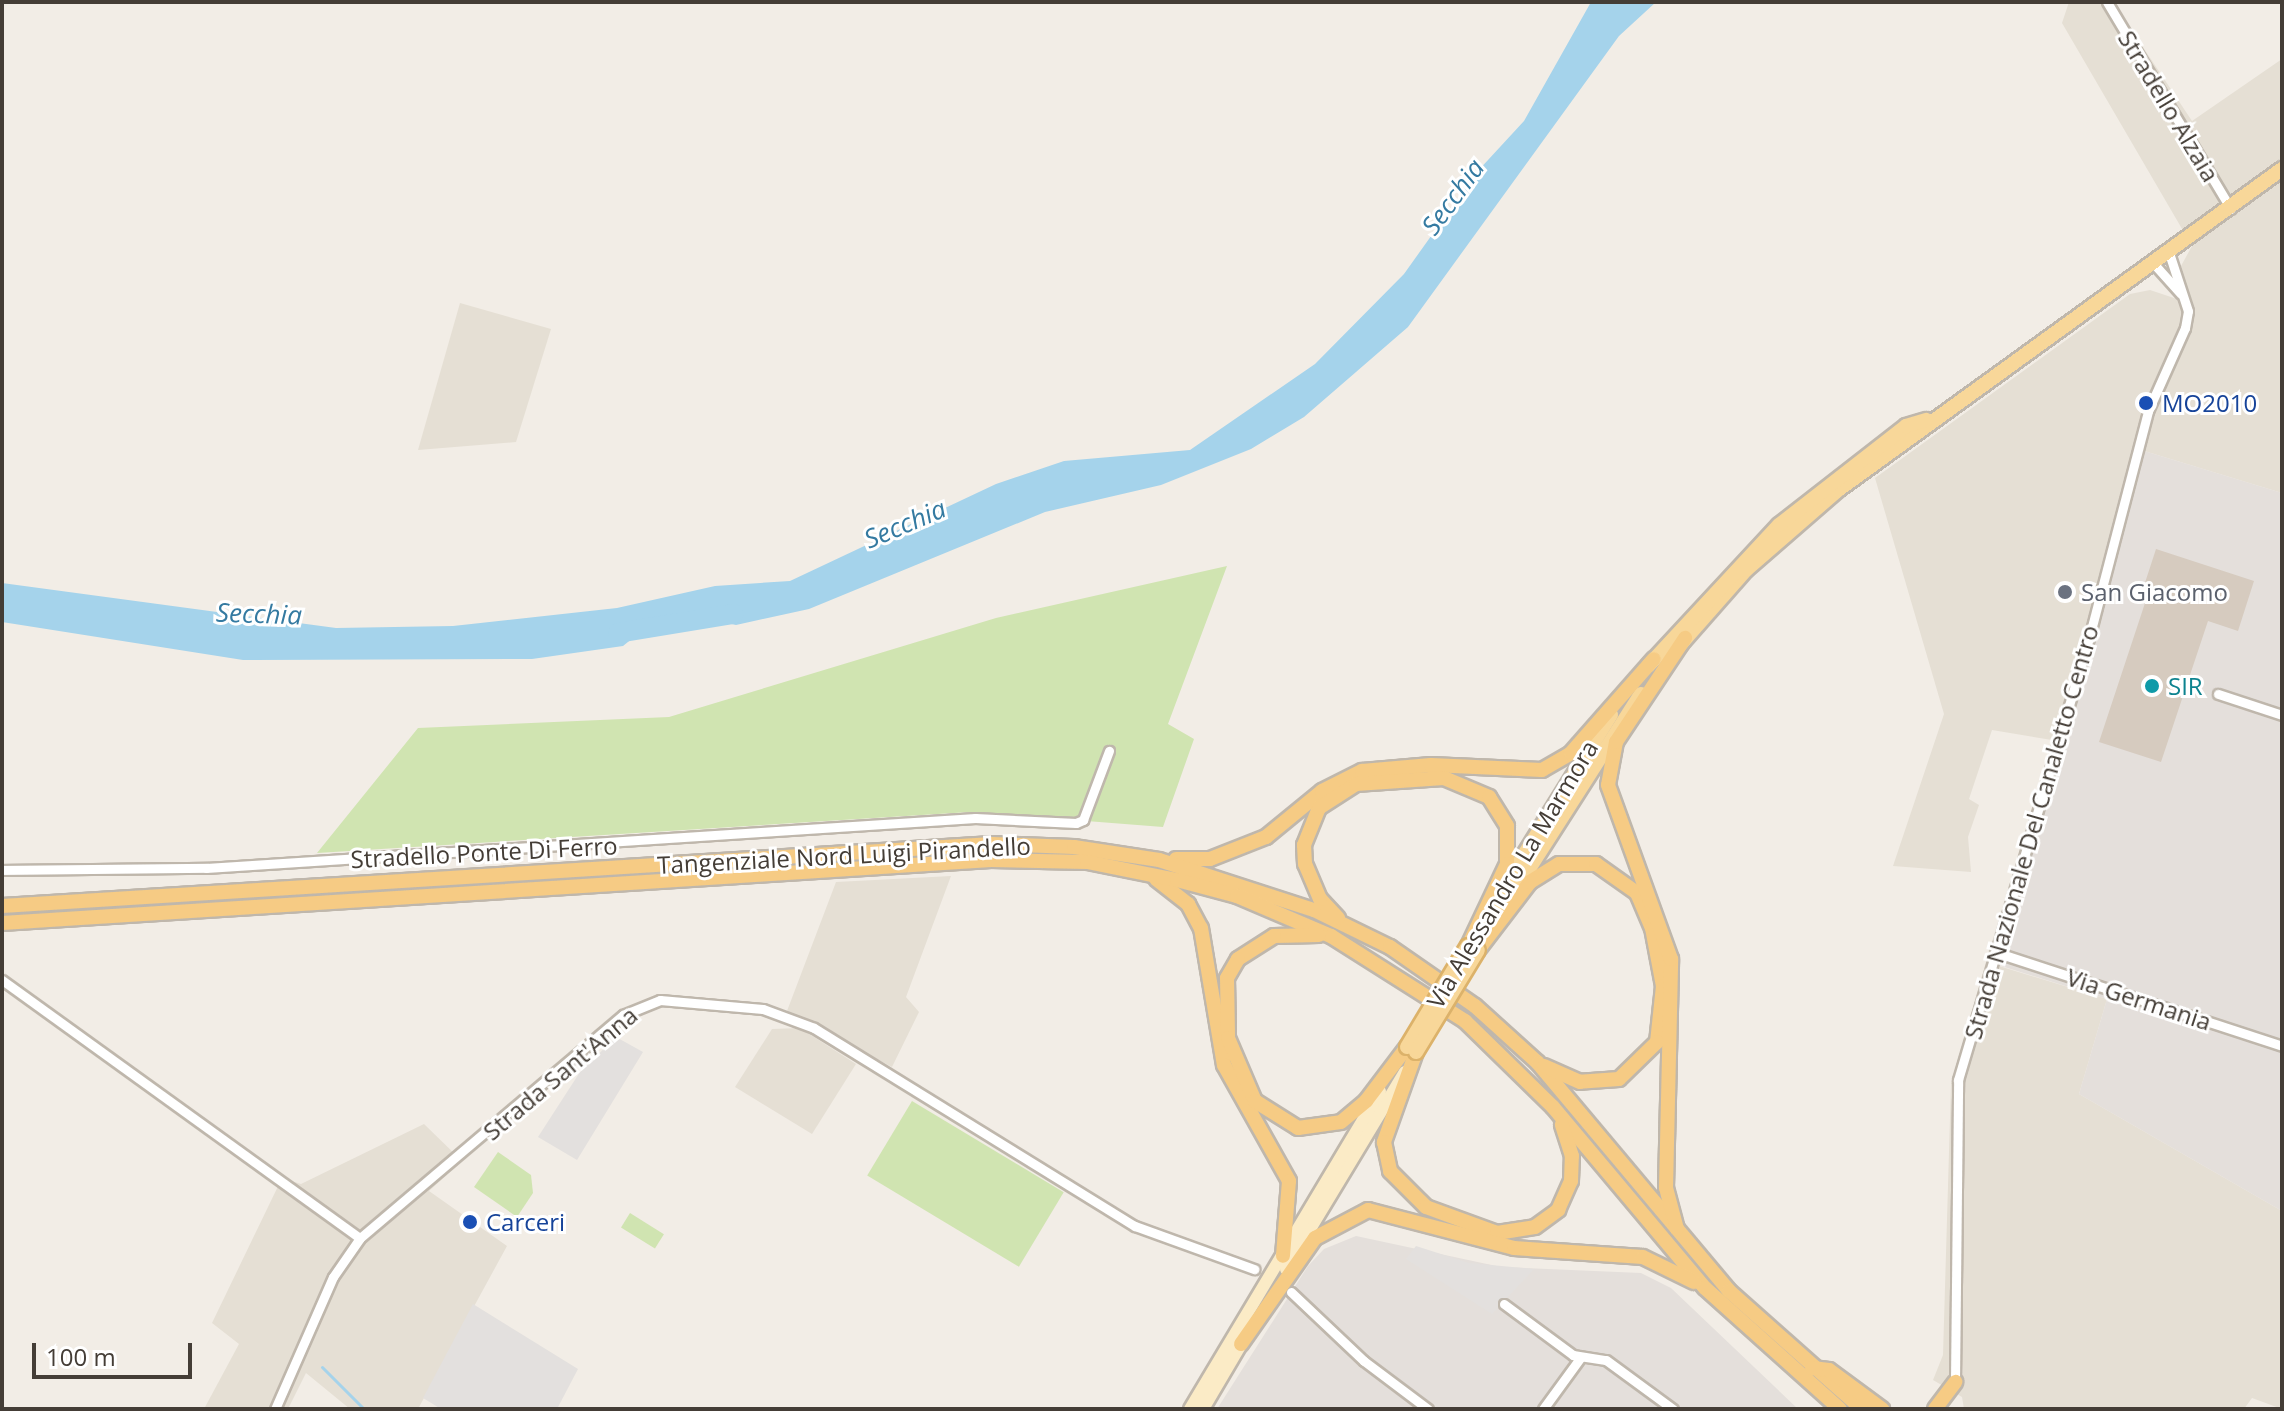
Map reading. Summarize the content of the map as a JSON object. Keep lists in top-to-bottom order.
{
  "streets": {
    "highway": ["Tangenziale Nord Luigi Pirandello"],
    "main road": ["Via Alessandro La Marmora"],
    "street": [
      "Stradello Alzaia",
      "Strada Nazionale Del Canaletto Centro",
      "Stradello Ponte Di Ferro",
      "Via Germania",
      "Strada Sant'Anna"
    ]
  },
  "crossings": [
    ["Stradello Alzaia", "Via Alessandro La Marmora"],
    ["Strada Nazionale Del Canaletto Centro", "Via Alessandro La Marmora"],
    ["Strada Nazionale Del Canaletto Centro", "Via Germania"]
  ],
  "water": ["Secchia"],
  "places": [
    "MO2010",
    "San Giacomo",
    "SIR",
    "Carceri"
  ],
  "scale_bar": "100 m"
}
